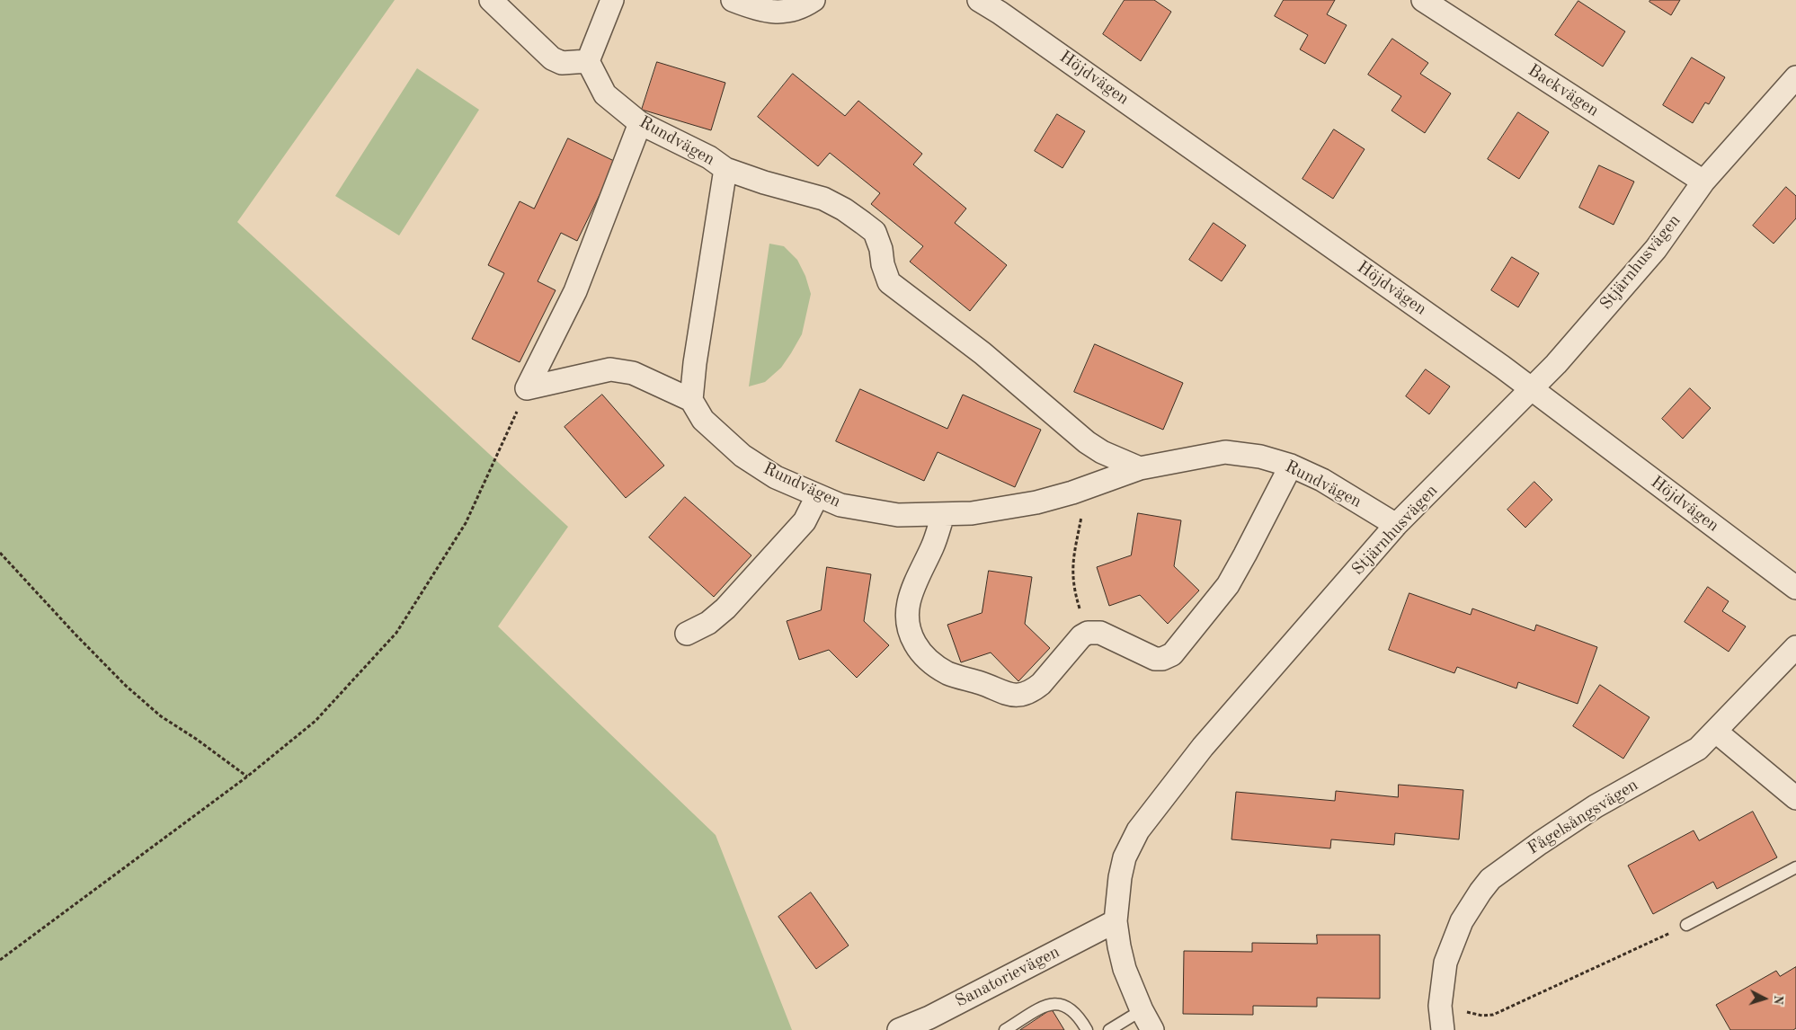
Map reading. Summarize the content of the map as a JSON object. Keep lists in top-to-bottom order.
{
  "streets": {
    "street": [
      "Höjdvägen",
      "Backvägen",
      "Rundvägen",
      "Stjärnhusvägen",
      "Fågelsångsvägen",
      "Sanatorievägen"
    ]
  },
  "crossings": [
    ["Höjdvägen", "Stjärnhusvägen"],
    ["Backvägen", "Stjärnhusvägen"],
    ["Rundvägen", "Stjärnhusvägen"],
    ["Stjärnhusvägen", "Sanatorievägen"]
  ],
  "north": "right"
}
